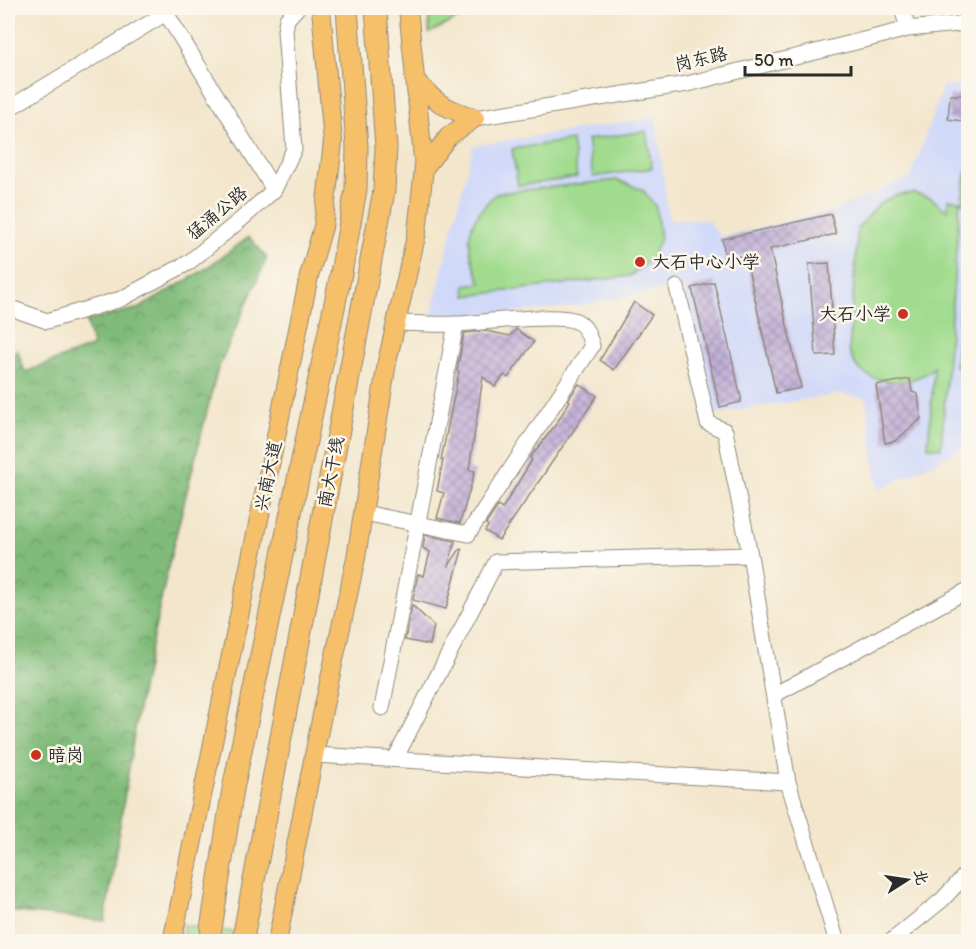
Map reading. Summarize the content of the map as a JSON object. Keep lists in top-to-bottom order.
{
  "streets": {
    "highway": ["南大干线"],
    "main road": ["兴南大道"],
    "street": ["岗东路", "猛涌公路"]
  },
  "places": ["大石中心小学", "大石小学", "暗岗"],
  "scale_bar": "50 m",
  "north": "right"
}
